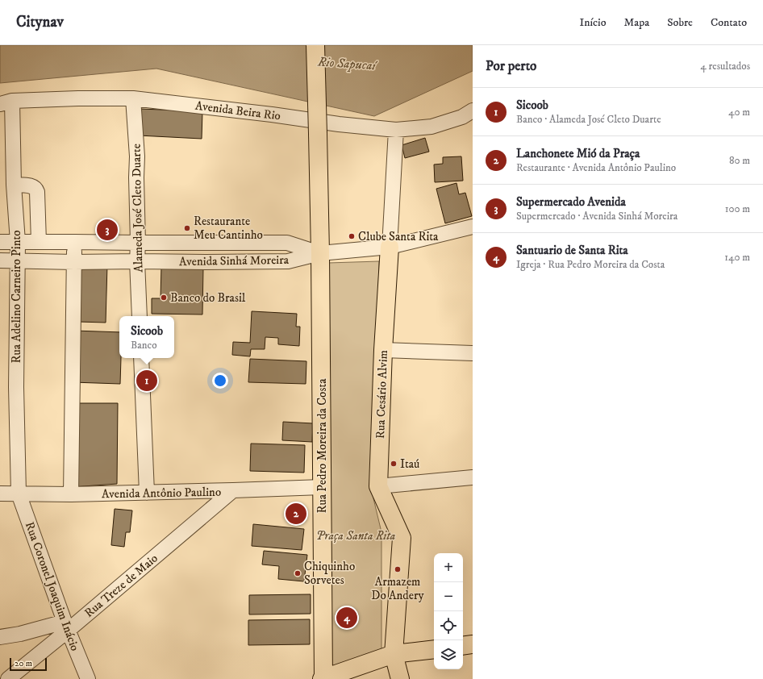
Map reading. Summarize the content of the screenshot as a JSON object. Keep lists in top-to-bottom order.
{
  "streets": {
    "main road": ["Rua Cesário Alvim", "Rua Pedro Moreira da Costa"],
    "street": [
      "Avenida Beira Rio",
      "Alameda José Cleto Duarte",
      "Avenida Sinhá Moreira",
      "Rua Adelino Carneiro Pinto",
      "Avenida Antônio Paulino",
      "Rua Treze de Maio",
      "Rua Coronel Joaquim Inácio"
    ]
  },
  "crossings": [
    ["Avenida Beira Rio", "Alameda José Cleto Duarte"],
    ["Avenida Beira Rio", "Rua Adelino Carneiro Pinto"],
    ["Avenida Beira Rio", "Rua Cesário Alvim"],
    ["Alameda José Cleto Duarte", "Avenida Sinhá Moreira"],
    ["Avenida Sinhá Moreira", "Rua Adelino Carneiro Pinto"],
    ["Avenida Sinhá Moreira", "Rua Pedro Moreira da Costa"],
    ["Rua Adelino Carneiro Pinto", "Avenida Antônio Paulino"],
    ["Rua Adelino Carneiro Pinto", "Rua Coronel Joaquim Inácio"],
    ["Rua Pedro Moreira da Costa", "Avenida Antônio Paulino"],
    ["Avenida Antônio Paulino", "Rua Treze de Maio"],
    ["Avenida Antônio Paulino", "Rua Coronel Joaquim Inácio"],
    ["Rua Treze de Maio", "Rua Coronel Joaquim Inácio"]
  ],
  "water": ["Rio Sapucaí"],
  "parks": ["Praça Santa Rita"],
  "places": [
    "Restaurante Meu Cantinho",
    "Clube Santa Rita",
    "Banco do Brasil",
    "Itaú",
    "Armazem Do Andery",
    "Chiquinho Sorvetes"
  ],
  "scale_bar": "20 m",
  "page": {
    "header": "Citynav",
    "nav": [
      "Início",
      "Mapa",
      "Sobre",
      "Contato"
    ],
    "heading": ["Por perto", "4 resultados"],
    "list": [
      {
        "mark": "1",
        "name": "Sicoob",
        "note": "Banco · Alameda José Cleto Duarte",
        "value": "40 m"
      },
      {
        "mark": "2",
        "name": "Lanchonete Mió da Praça",
        "note": "Restaurante · Avenida Antônio Paulino",
        "value": "80 m"
      },
      {
        "mark": "3",
        "name": "Supermercado Avenida",
        "note": "Supermercado · Avenida Sinhá Moreira",
        "value": "100 m"
      },
      {
        "mark": "4",
        "name": "Santuario de Santa Rita",
        "note": "Igreja · Rua Pedro Moreira da Costa",
        "value": "140 m"
      }
    ],
    "pins": [
      "3",
      "1",
      "2",
      "4"
    ],
    "popup": ["Sicoob", "Banco"],
    "map_buttons": ["+", "−"],
    "scale": "20 m"
  }
}
